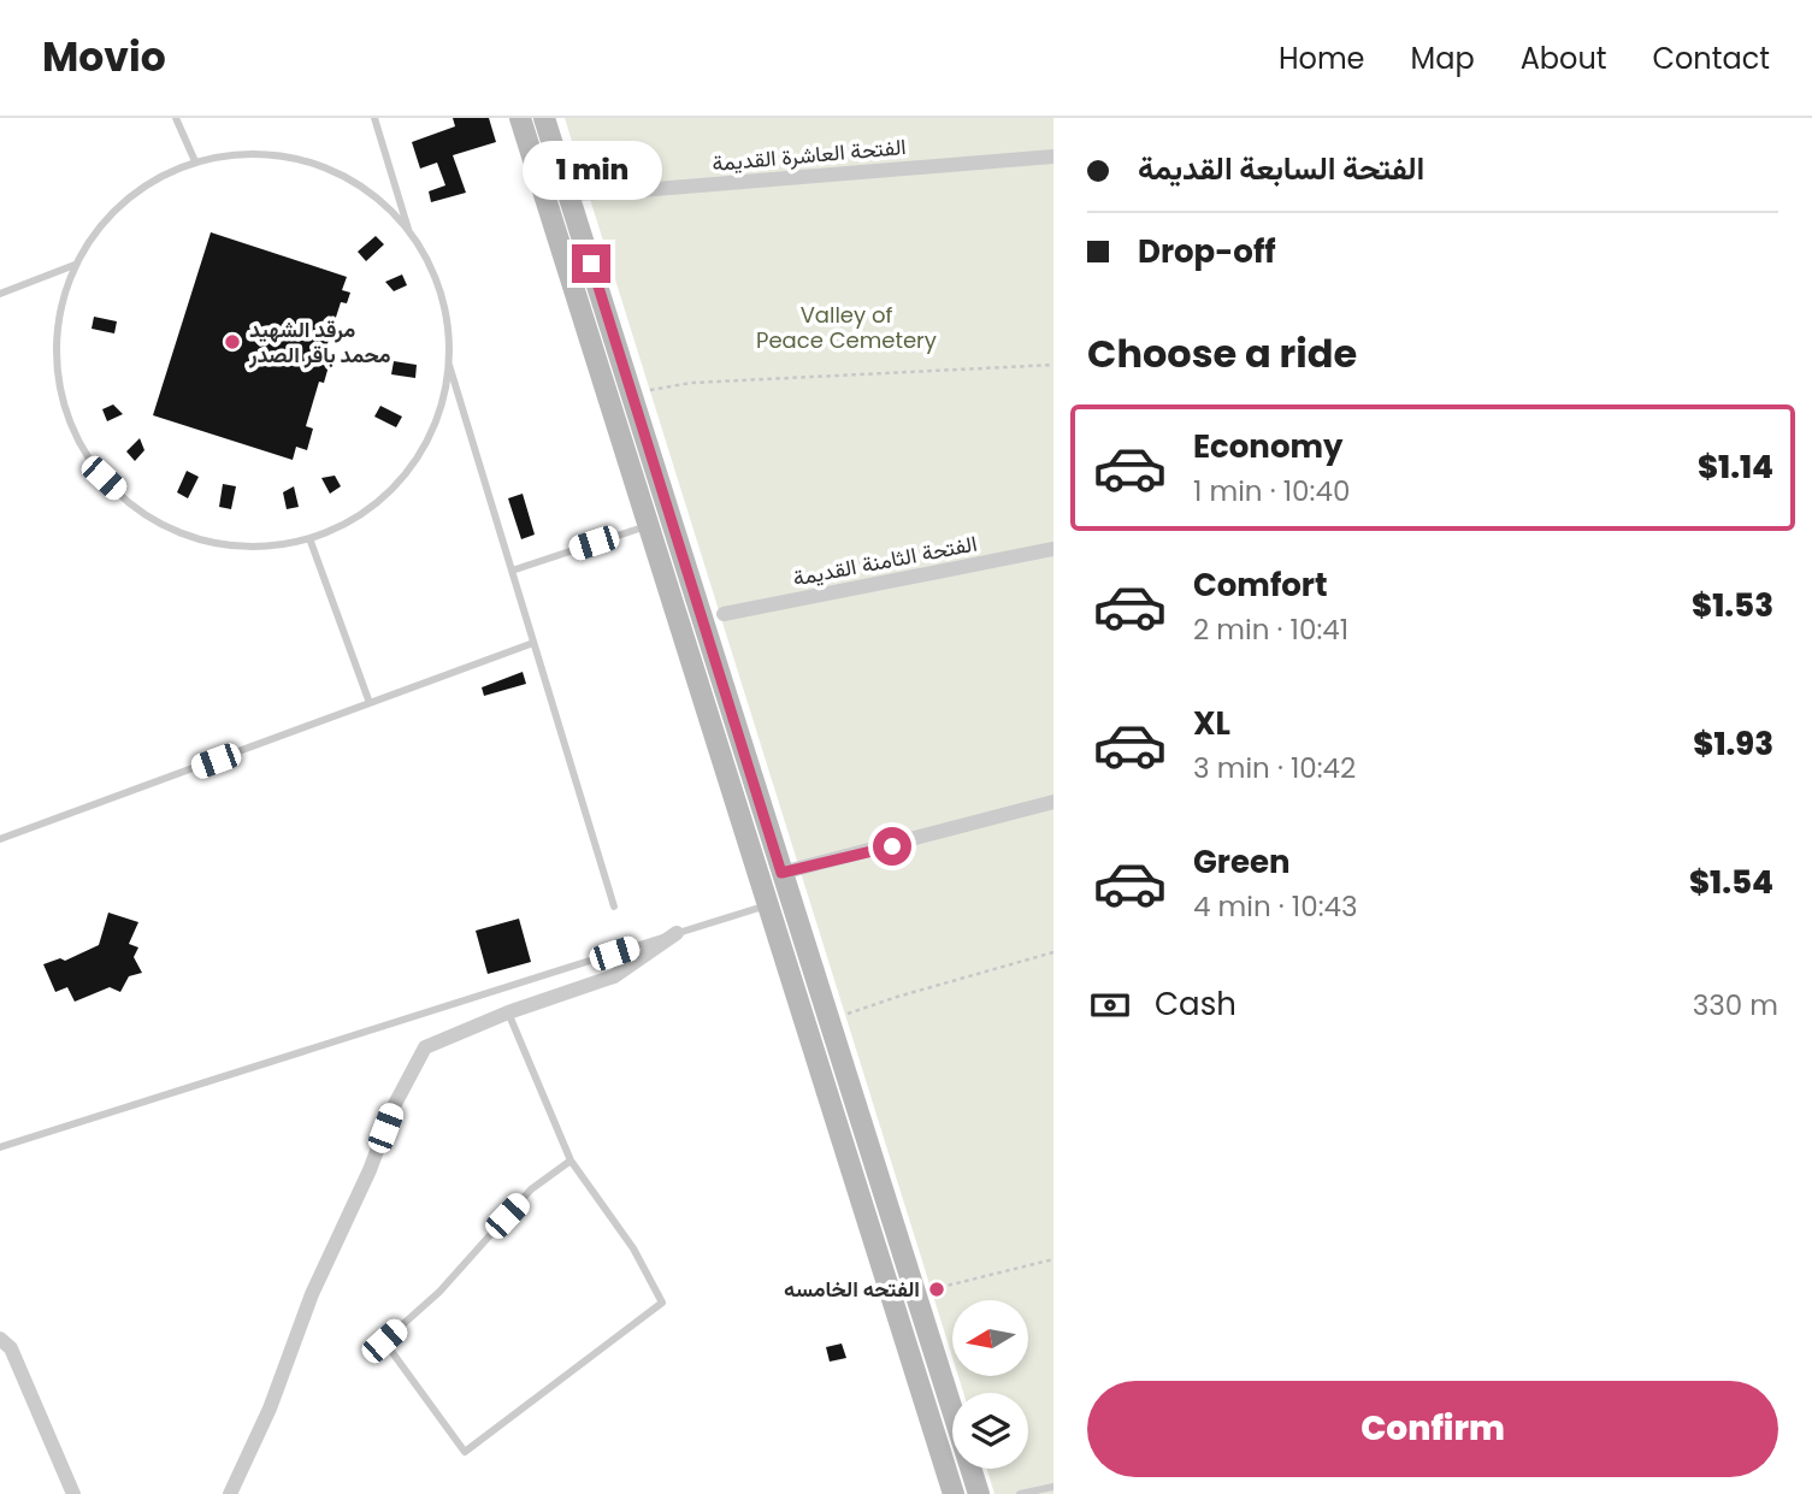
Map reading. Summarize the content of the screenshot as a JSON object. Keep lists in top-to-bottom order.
{
  "streets": {
    "street": ["الفتحة العاشرة القديمة", "الفتحة الثامنة القديمة"]
  },
  "parks": ["Valley of Peace Cemetery"],
  "places": ["مرقد الشهيد محمد باقر الصدر", "الفتحه الخامسه"],
  "north": "left",
  "page": {
    "header": "Movio",
    "nav": [
      "Home",
      "Map",
      "About",
      "Contact"
    ],
    "banner": ["الفتحة السابعة القديمة", "Drop-off"],
    "bubble": "1 min",
    "heading": "Choose a ride",
    "list": [
      {
        "name": "Economy",
        "note": "1 min · 10:40",
        "value": "$1.14"
      },
      {
        "name": "Comfort",
        "note": "2 min · 10:41",
        "value": "$1.53"
      },
      {
        "name": "XL",
        "note": "3 min · 10:42",
        "value": "$1.93"
      },
      {
        "name": "Green",
        "note": "4 min · 10:43",
        "value": "$1.54"
      }
    ],
    "pay": ["Cash", "330 m"],
    "buttons": "Confirm"
  }
}
